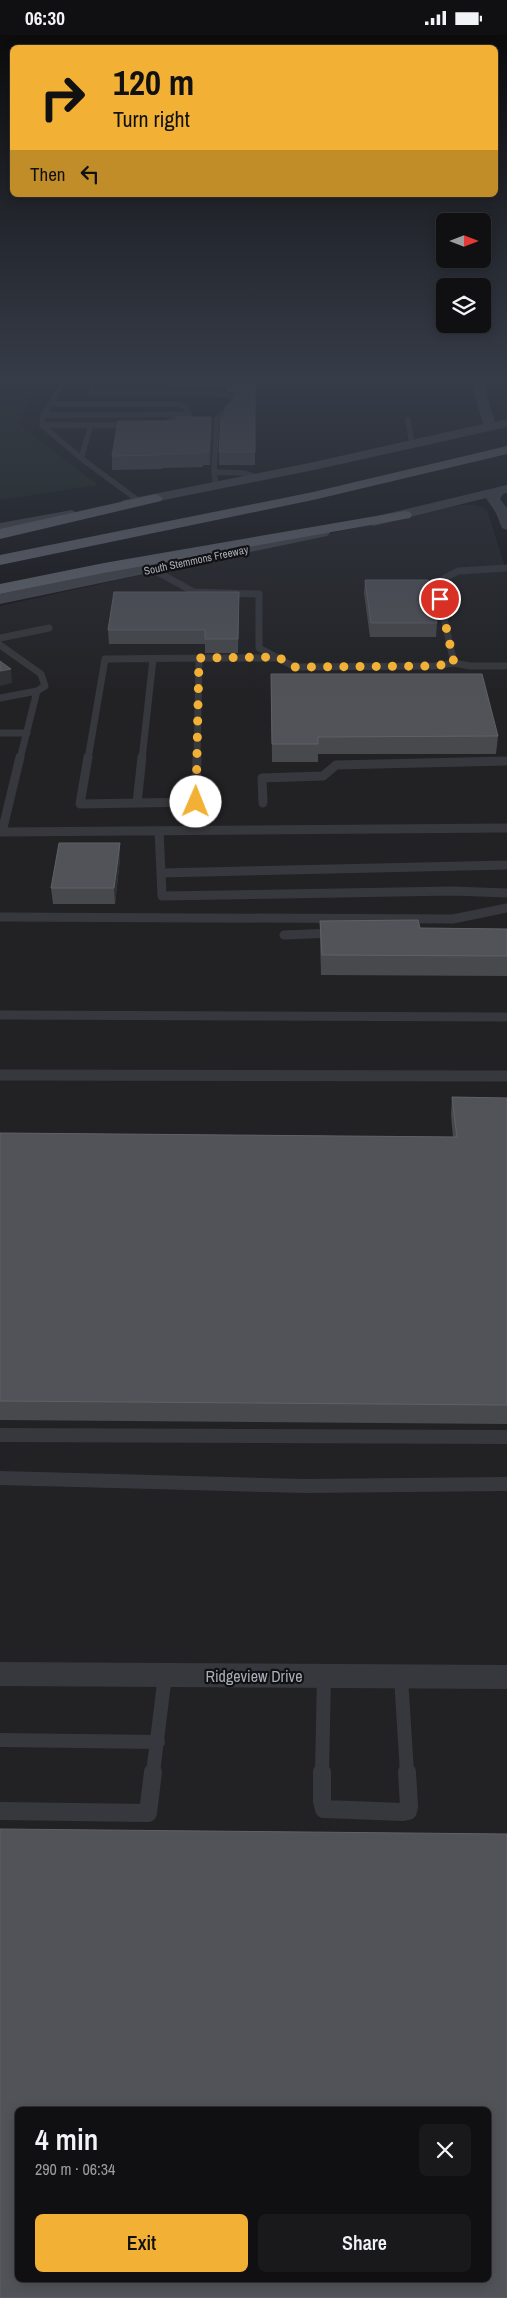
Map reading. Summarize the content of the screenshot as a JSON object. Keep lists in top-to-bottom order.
{
  "streets": {
    "highway": ["South Stemmons Freeway"],
    "street": ["Ridgeview Drive"]
  },
  "north": "right",
  "page": {
    "status": "06:30",
    "turn": ["120 m", "Turn right"],
    "then": "Then",
    "heading": ["4 min", "290 m · 06:34"],
    "buttons": ["Exit", "Share"]
  }
}
